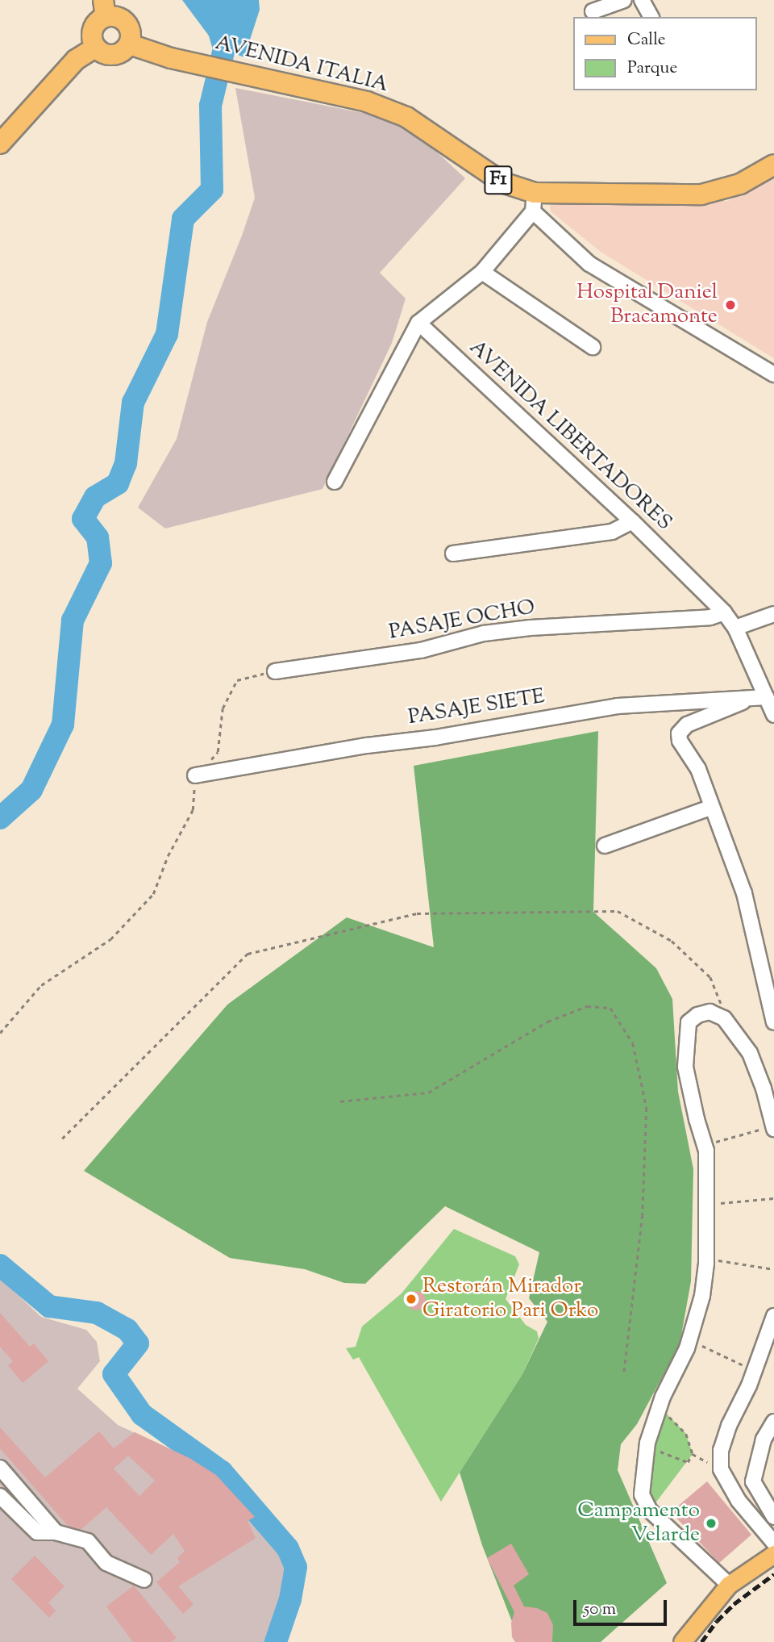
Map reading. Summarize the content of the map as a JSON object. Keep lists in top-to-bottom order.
{
  "streets": {
    "highway": ["AVENIDA ITALIA", "F1"],
    "street": ["AVENIDA LIBERTADORES", "PASAJE OCHO", "PASAJE SIETE"]
  },
  "crossings": [
    ["AVENIDA LIBERTADORES", "PASAJE OCHO"],
    ["AVENIDA LIBERTADORES", "PASAJE SIETE"]
  ],
  "places": ["Hospital Daniel Bracamonte", "Restorán Mirador Giratorio Pari Orko", "Campamento Velarde"],
  "legend": ["Calle", "Parque"],
  "scale_bar": "50 m"
}
